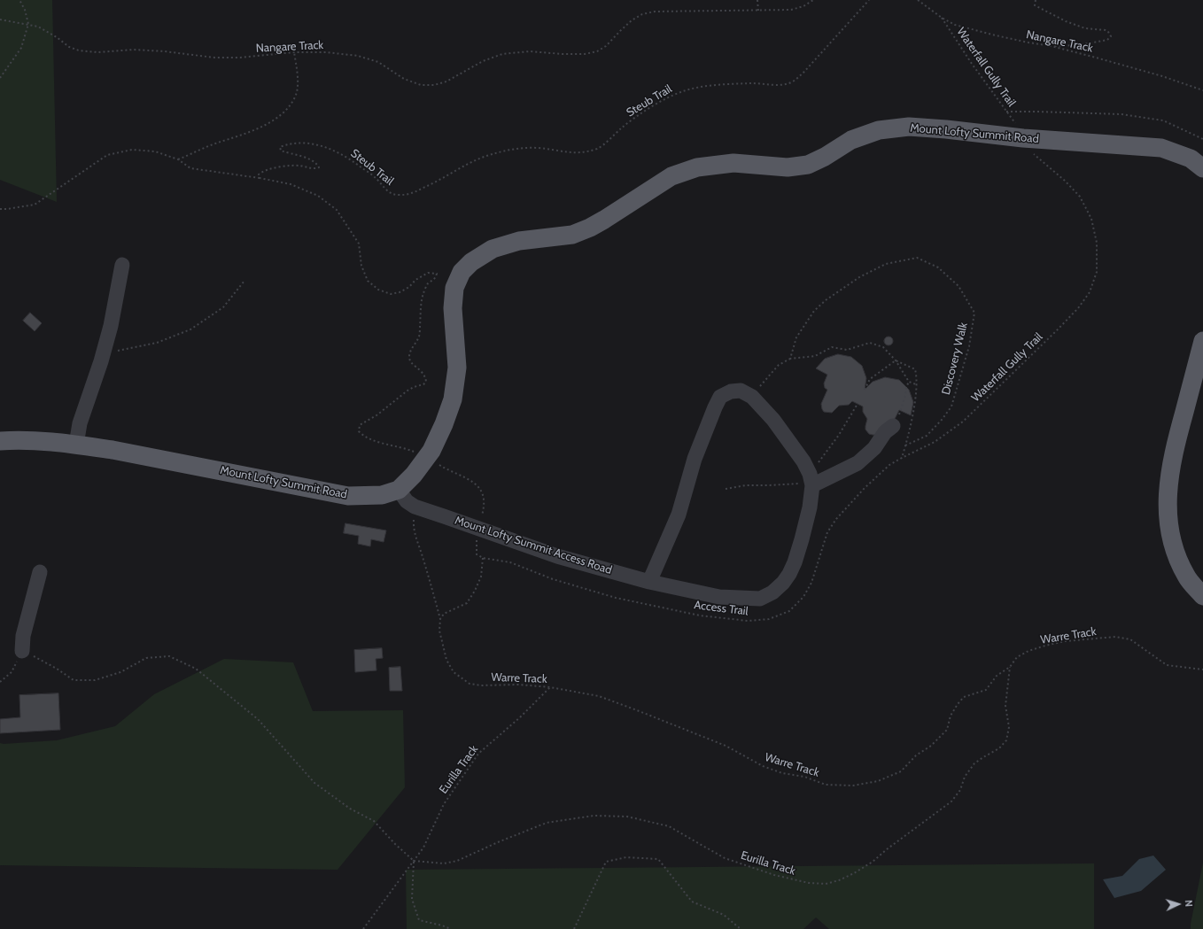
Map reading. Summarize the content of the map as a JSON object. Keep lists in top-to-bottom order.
{
  "streets": {
    "main road": ["Mount Lofty Summit Road"],
    "lane": ["Mount Lofty Summit Access Road"],
    "path": [
      "Nangare Track",
      "Waterfall Gully Trail",
      "Steub Trail",
      "Discovery Walk",
      "Access Trail",
      "Warre Track",
      "Eurilla Track"
    ]
  },
  "crossings": [
    ["Nangare Track", "Waterfall Gully Trail"],
    ["Waterfall Gully Trail", "Access Trail"],
    ["Mount Lofty Summit Road", "Mount Lofty Summit Access Road"],
    ["Mount Lofty Summit Access Road", "Warre Track"],
    ["Warre Track", "Eurilla Track"]
  ],
  "north": "right"
}
